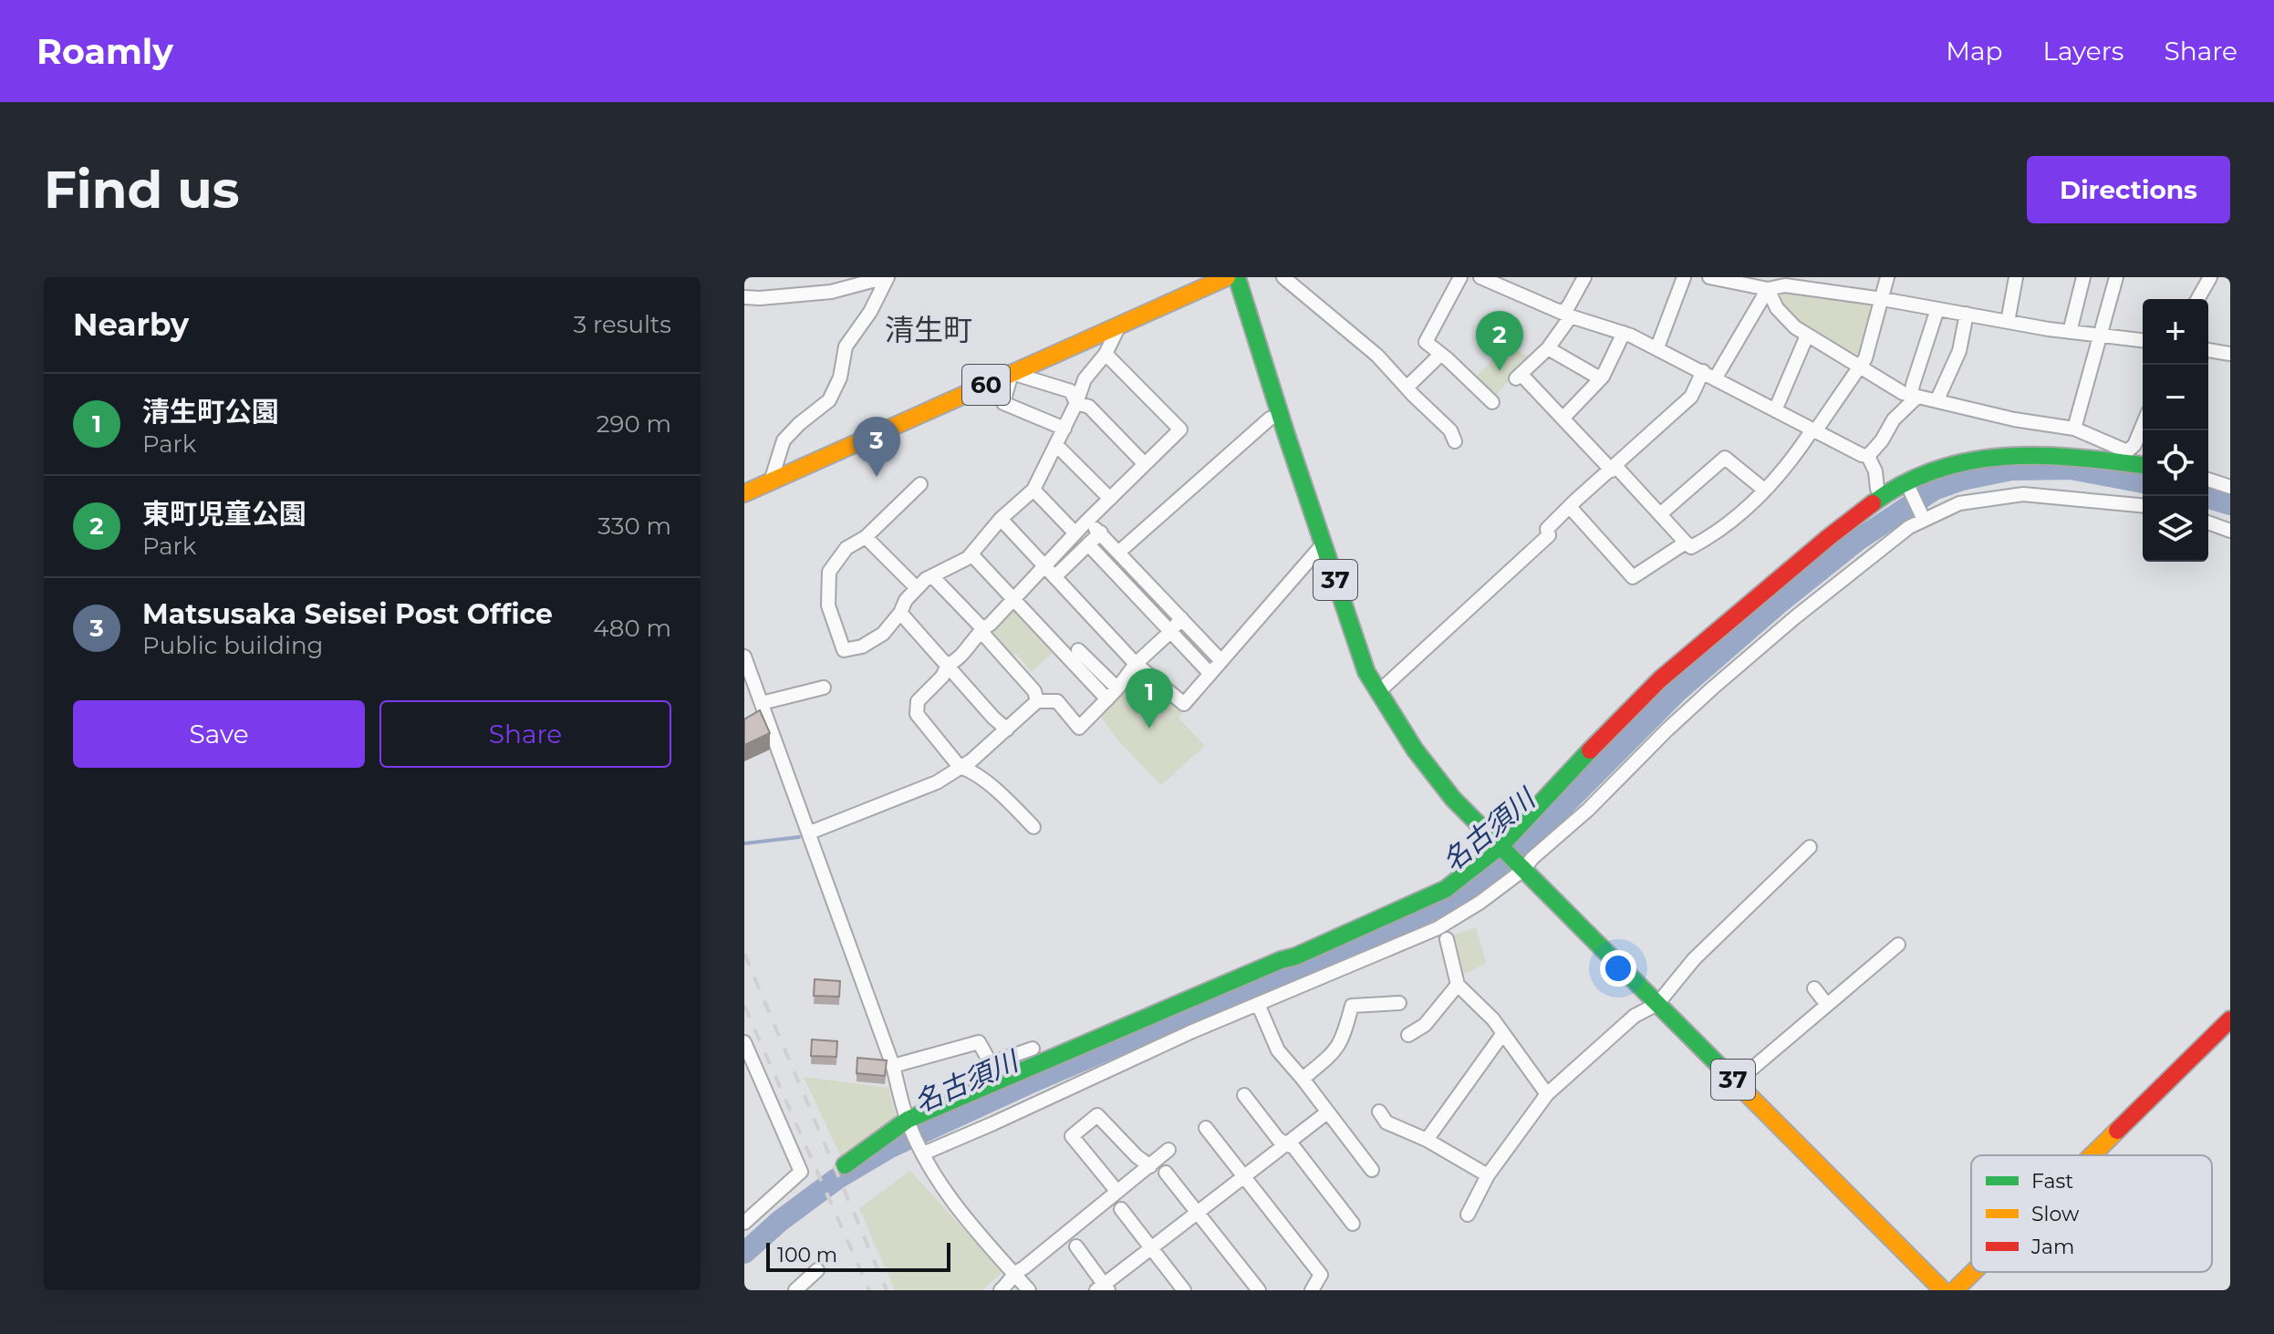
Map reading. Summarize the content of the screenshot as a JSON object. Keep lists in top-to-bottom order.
{
  "streets": {
    "main road": ["60", "37"]
  },
  "districts": ["清生町"],
  "water": ["名古須川"],
  "legend": ["Fast", "Slow", "Jam"],
  "scale_bar": "100 m",
  "page": {
    "header": "Roamly",
    "nav": ["Map", "Layers", "Share"],
    "buttons": [
      "Directions",
      ["Save", "Share"]
    ],
    "title": "Find us",
    "heading": ["Nearby", "3 results"],
    "map_buttons": ["+", "−"],
    "pins": ["2", "3", "1"],
    "list": [
      {
        "mark": "1",
        "name": "清生町公園",
        "note": "Park",
        "value": "290 m"
      },
      {
        "mark": "2",
        "name": "東町児童公園",
        "note": "Park",
        "value": "330 m"
      },
      {
        "mark": "3",
        "name": "Matsusaka Seisei Post Office",
        "note": "Public building",
        "value": "480 m"
      }
    ],
    "scale": "100 m"
  }
}
